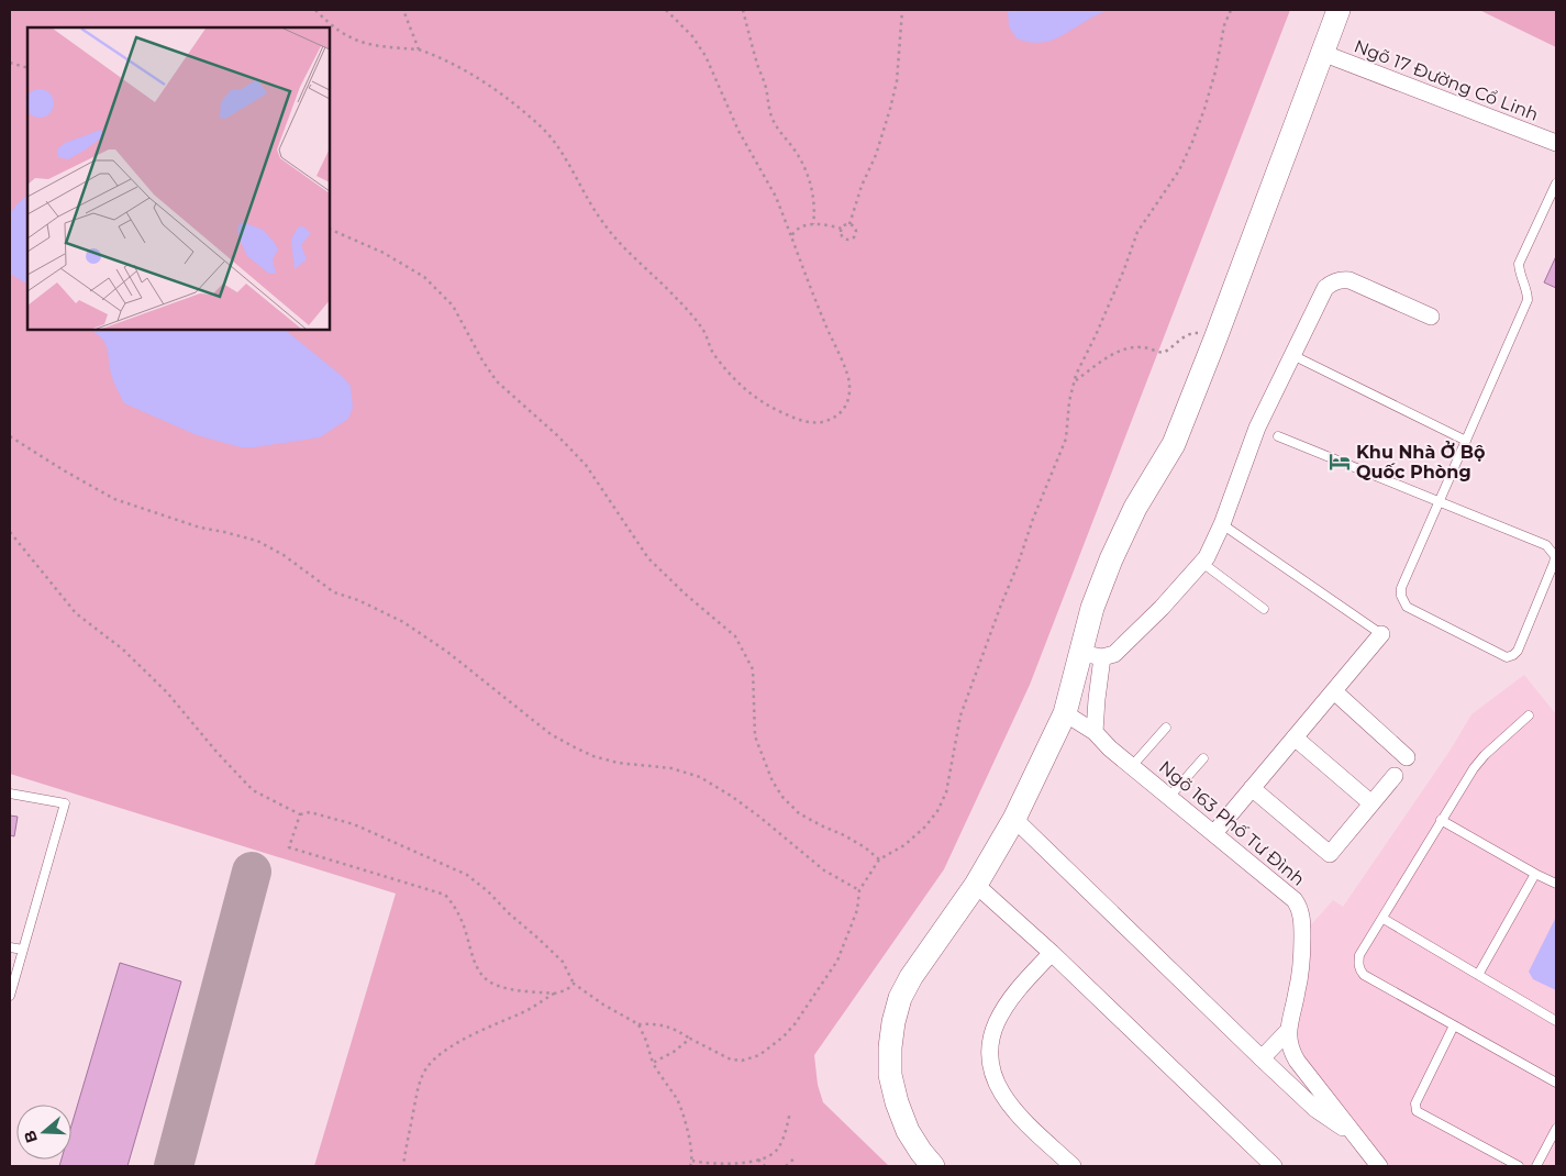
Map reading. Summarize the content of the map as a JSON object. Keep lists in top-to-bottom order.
{
  "streets": {
    "street": ["Ngõ 17 Đường Cổ Linh", "Ngõ 163 Phố Tư Đình"]
  },
  "places": {
    "hotel": ["Khu Nhà Ở Bộ Quốc Phòng"]
  },
  "north": "left"
}
